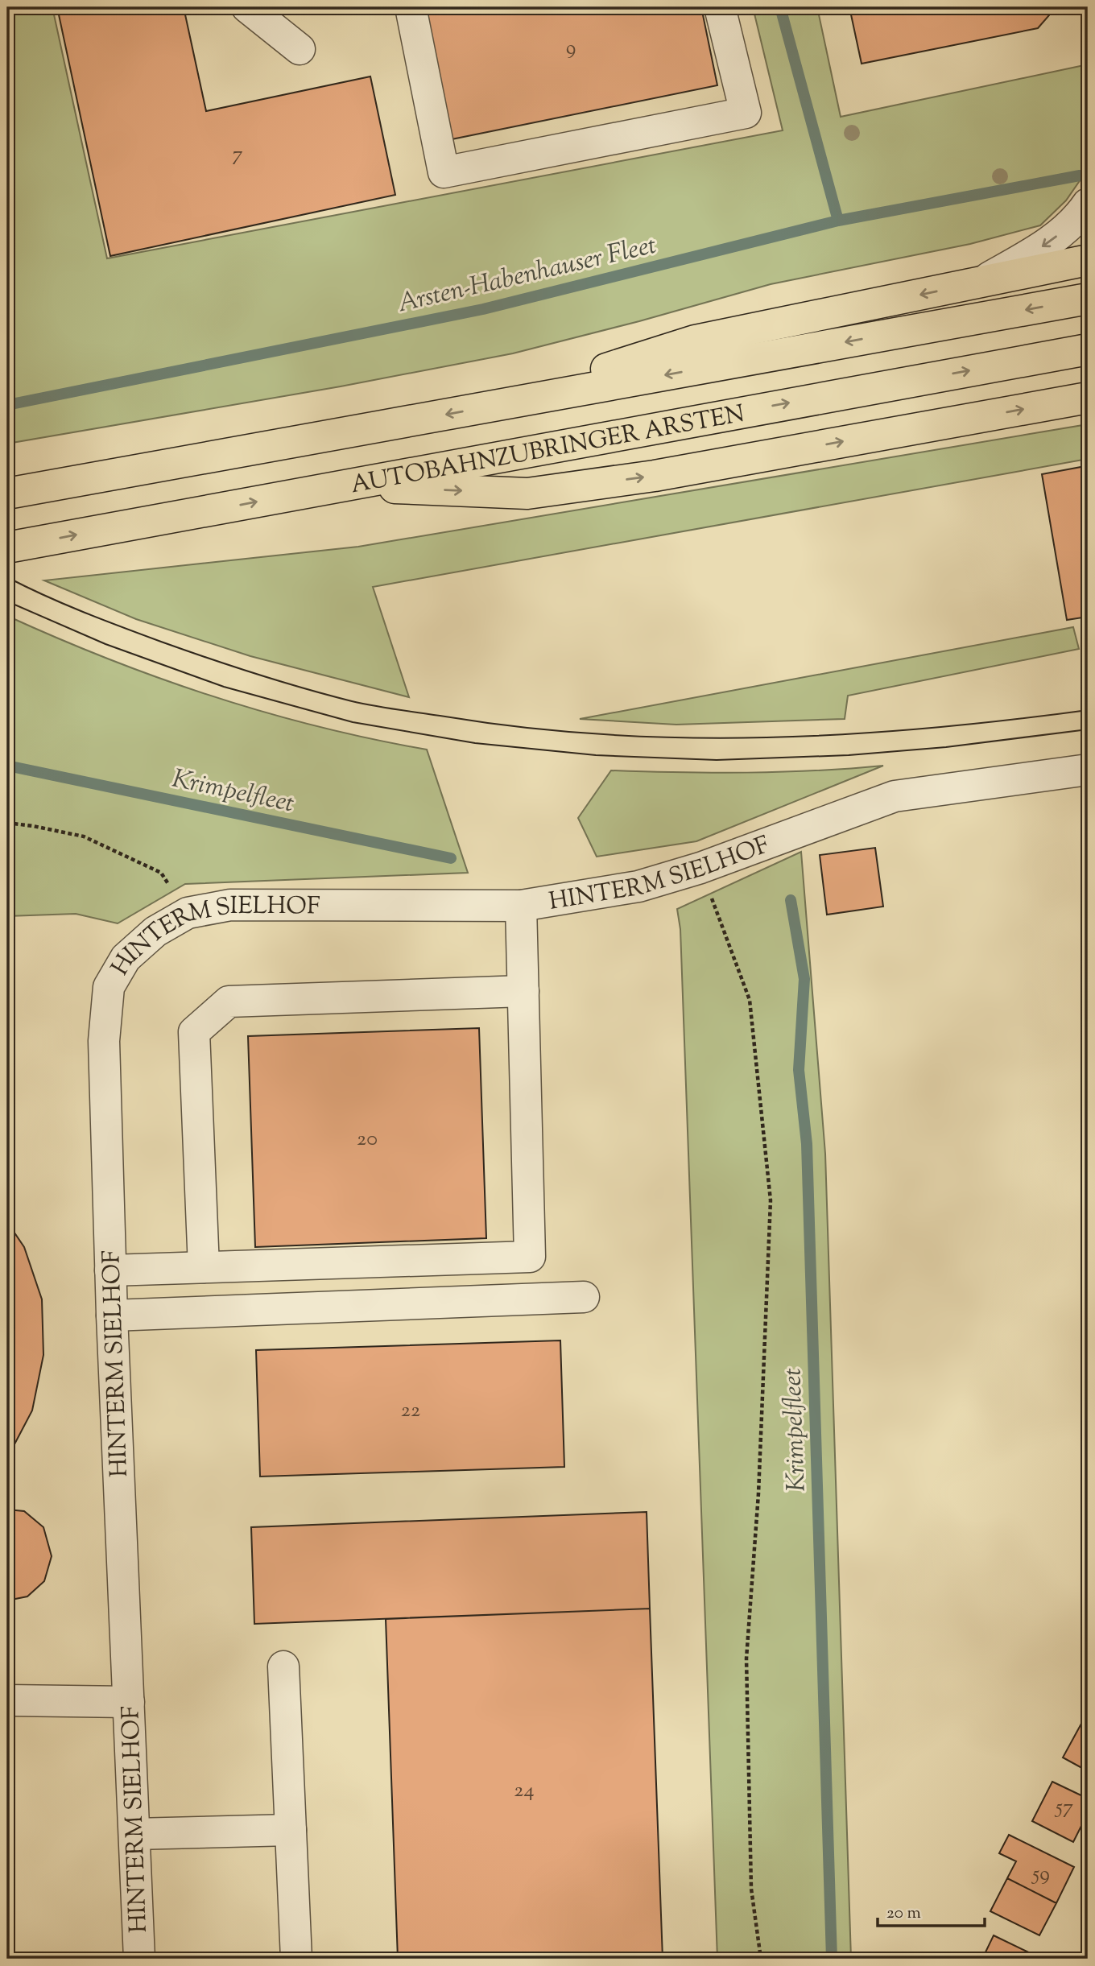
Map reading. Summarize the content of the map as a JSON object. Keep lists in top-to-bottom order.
{
  "streets": {
    "highway": ["AUTOBAHNZUBRINGER ARSTEN"],
    "street": ["HINTERM SIELHOF"]
  },
  "water": ["Arsten-Habenhauser Fleet", "Krimpelfleet"],
  "house_numbers": [
    "9",
    "7",
    "20",
    "22",
    "24",
    "57",
    "59"
  ],
  "scale_bar": "20 m"
}
